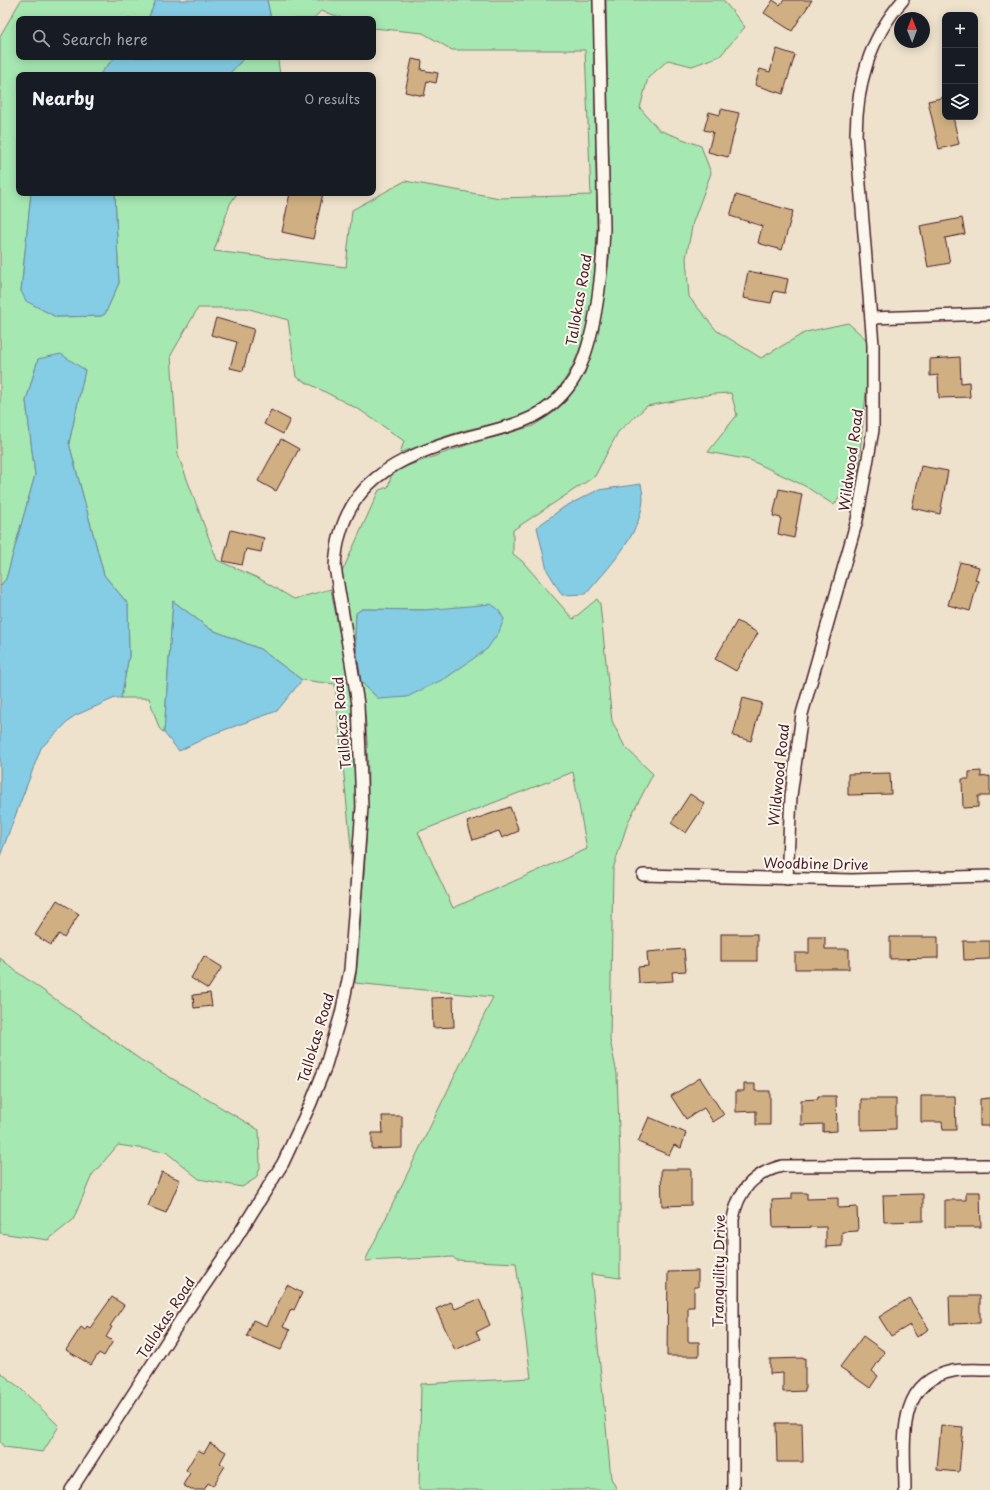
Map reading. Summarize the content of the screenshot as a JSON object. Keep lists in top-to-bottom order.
{
  "streets": {
    "street": [
      "Tallokas Road",
      "Wildwood Road",
      "Woodbine Drive",
      "Tranquility Drive"
    ]
  },
  "crossings": [
    ["Wildwood Road", "Woodbine Drive"]
  ],
  "north": "top",
  "page": {
    "map_buttons": ["+", "−"],
    "search": "Search here",
    "heading": ["Nearby", "0 results"]
  }
}
